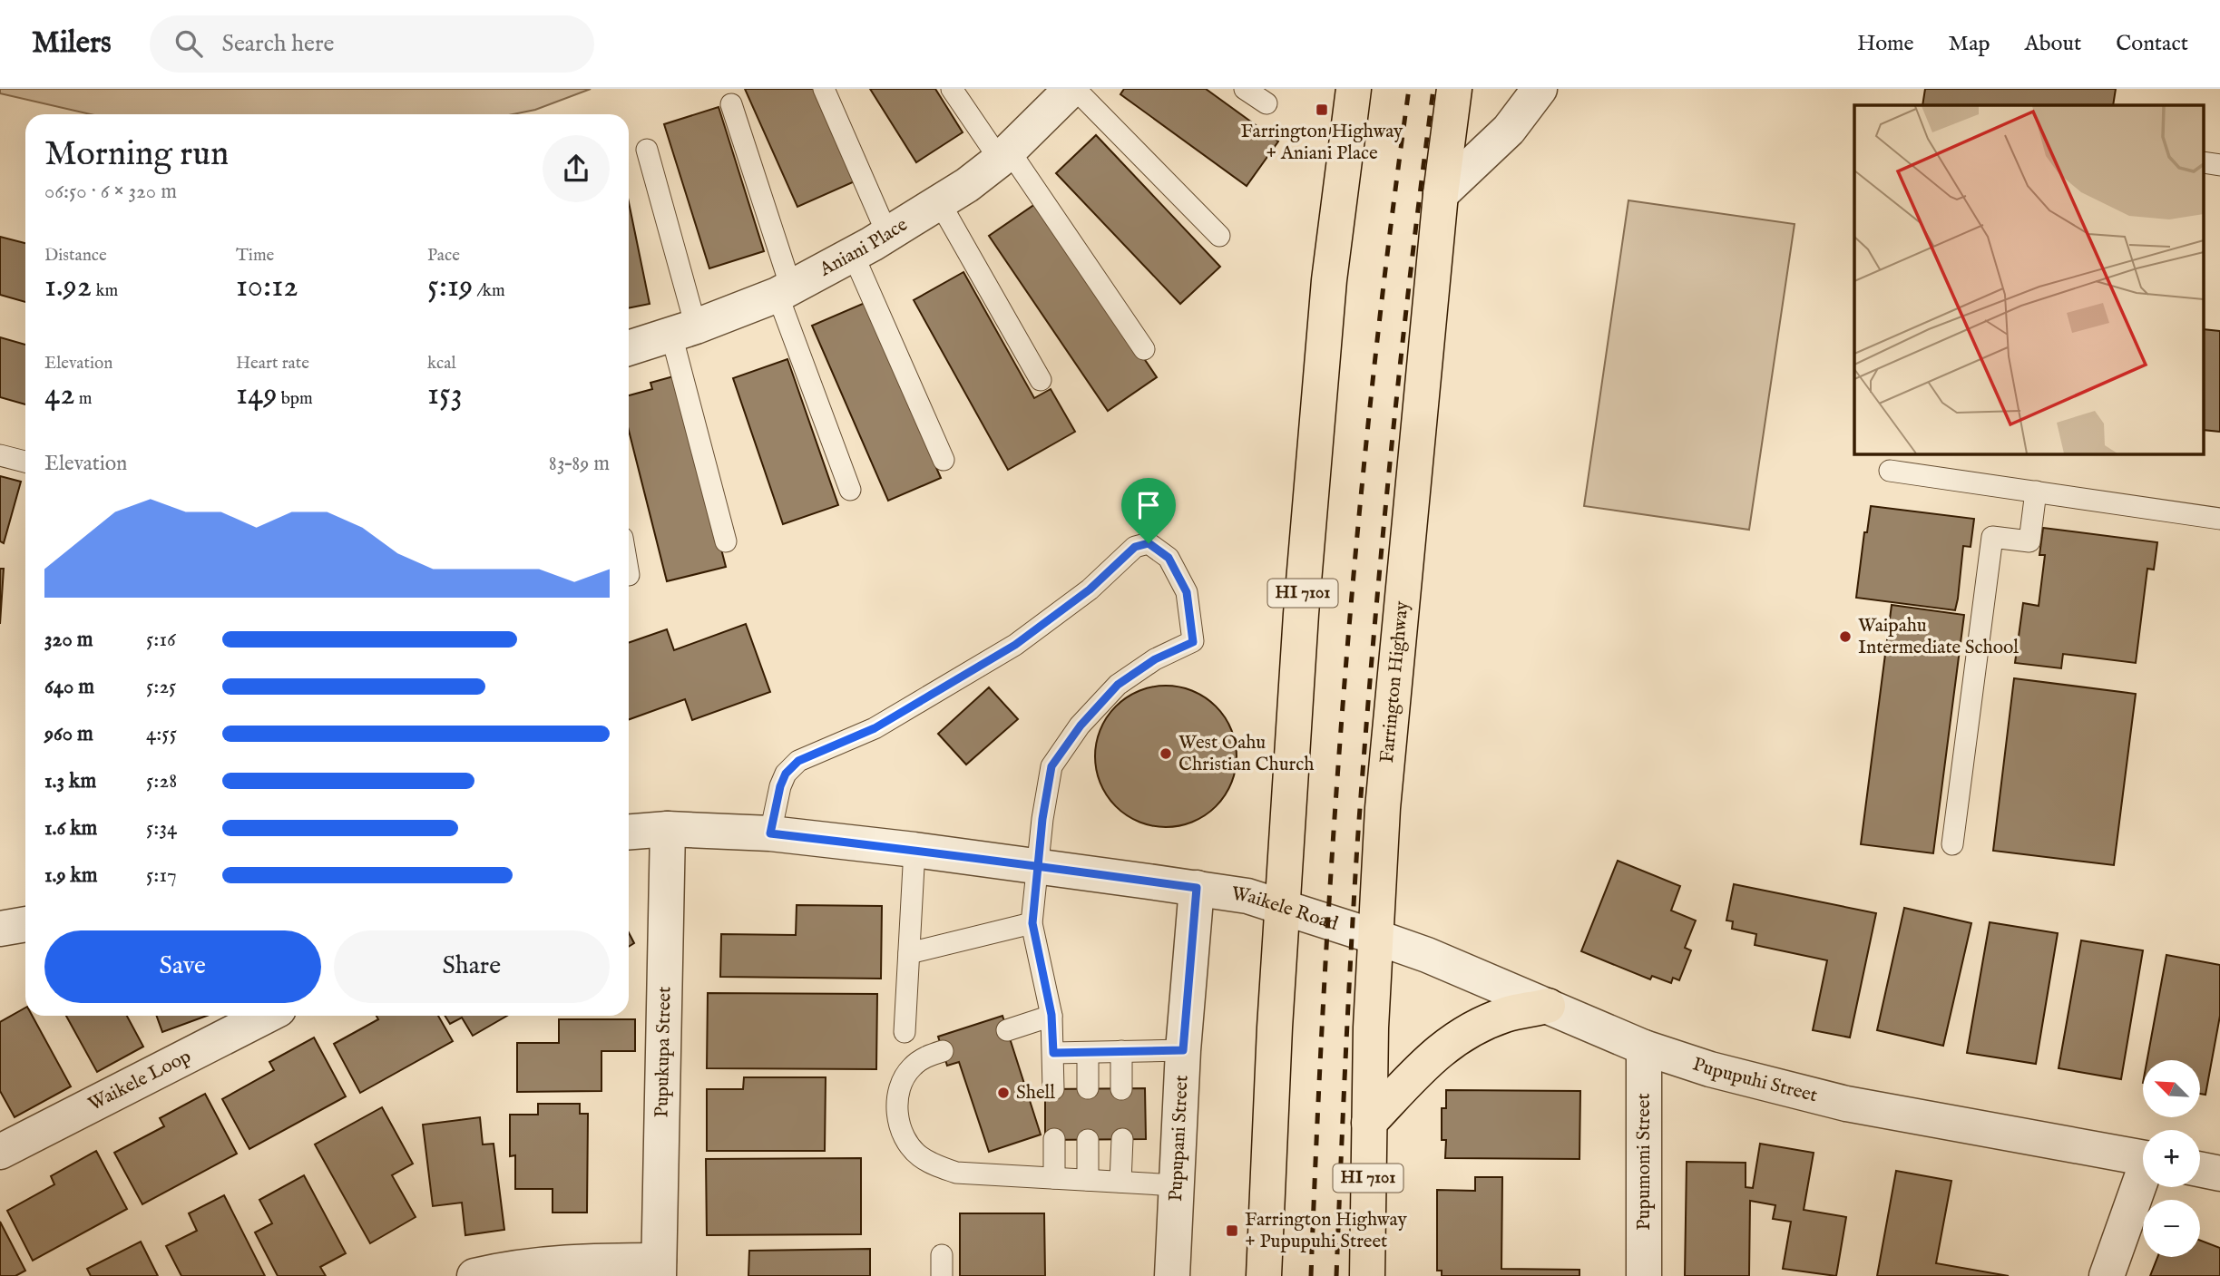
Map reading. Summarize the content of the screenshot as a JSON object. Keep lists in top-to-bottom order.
{
  "streets": {
    "main road": ["HI 7101", "Farrington Highway"],
    "street": [
      "Aniani Place",
      "Waikele Road",
      "Pupukupa Street",
      "Waikele Loop",
      "Pupupuhi Street",
      "Pupupani Street",
      "Pupumomi Street"
    ]
  },
  "crossings": [
    ["HI 7101", "Waikele Road"],
    ["Farrington Highway", "Waikele Road"],
    ["Farrington Highway", "Pupupuhi Street"],
    ["Waikele Road", "Pupukupa Street"],
    ["Waikele Road", "Pupupuhi Street"],
    ["Waikele Road", "Pupupani Street"],
    ["Pupupuhi Street", "Pupumomi Street"]
  ],
  "places": {
    "transit": ["Farrington Highway + Aniani Place", "Farrington Highway + Pupupuhi Street"],
    "other": ["Waipahu Intermediate School", "West Oahu Christian Church", "Shell"]
  },
  "north": "top left",
  "page": {
    "header": "Milers",
    "search": "Search here",
    "nav": [
      "Home",
      "Map",
      "About",
      "Contact"
    ],
    "heading": ["Morning run", "06:50 · 6 × 320 m"],
    "stats": [
      ["Distance", "1.92 km"],
      ["Time", "10:12"],
      ["Pace", "5:19 /km"],
      ["Elevation", "42 m"],
      ["Heart rate", "149 bpm"],
      ["kcal", "153"]
    ],
    "chart": ["Elevation", "83–89 m"],
    "list": [
      {
        "name": "320 m",
        "note": "5:16"
      },
      {
        "name": "640 m",
        "note": "5:25"
      },
      {
        "name": "960 m",
        "note": "4:55"
      },
      {
        "name": "1.3 km",
        "note": "5:28"
      },
      {
        "name": "1.6 km",
        "note": "5:34"
      },
      {
        "name": "1.9 km",
        "note": "5:17"
      }
    ],
    "buttons": ["Save", "Share"],
    "map_buttons": ["+", "−"]
  }
}
